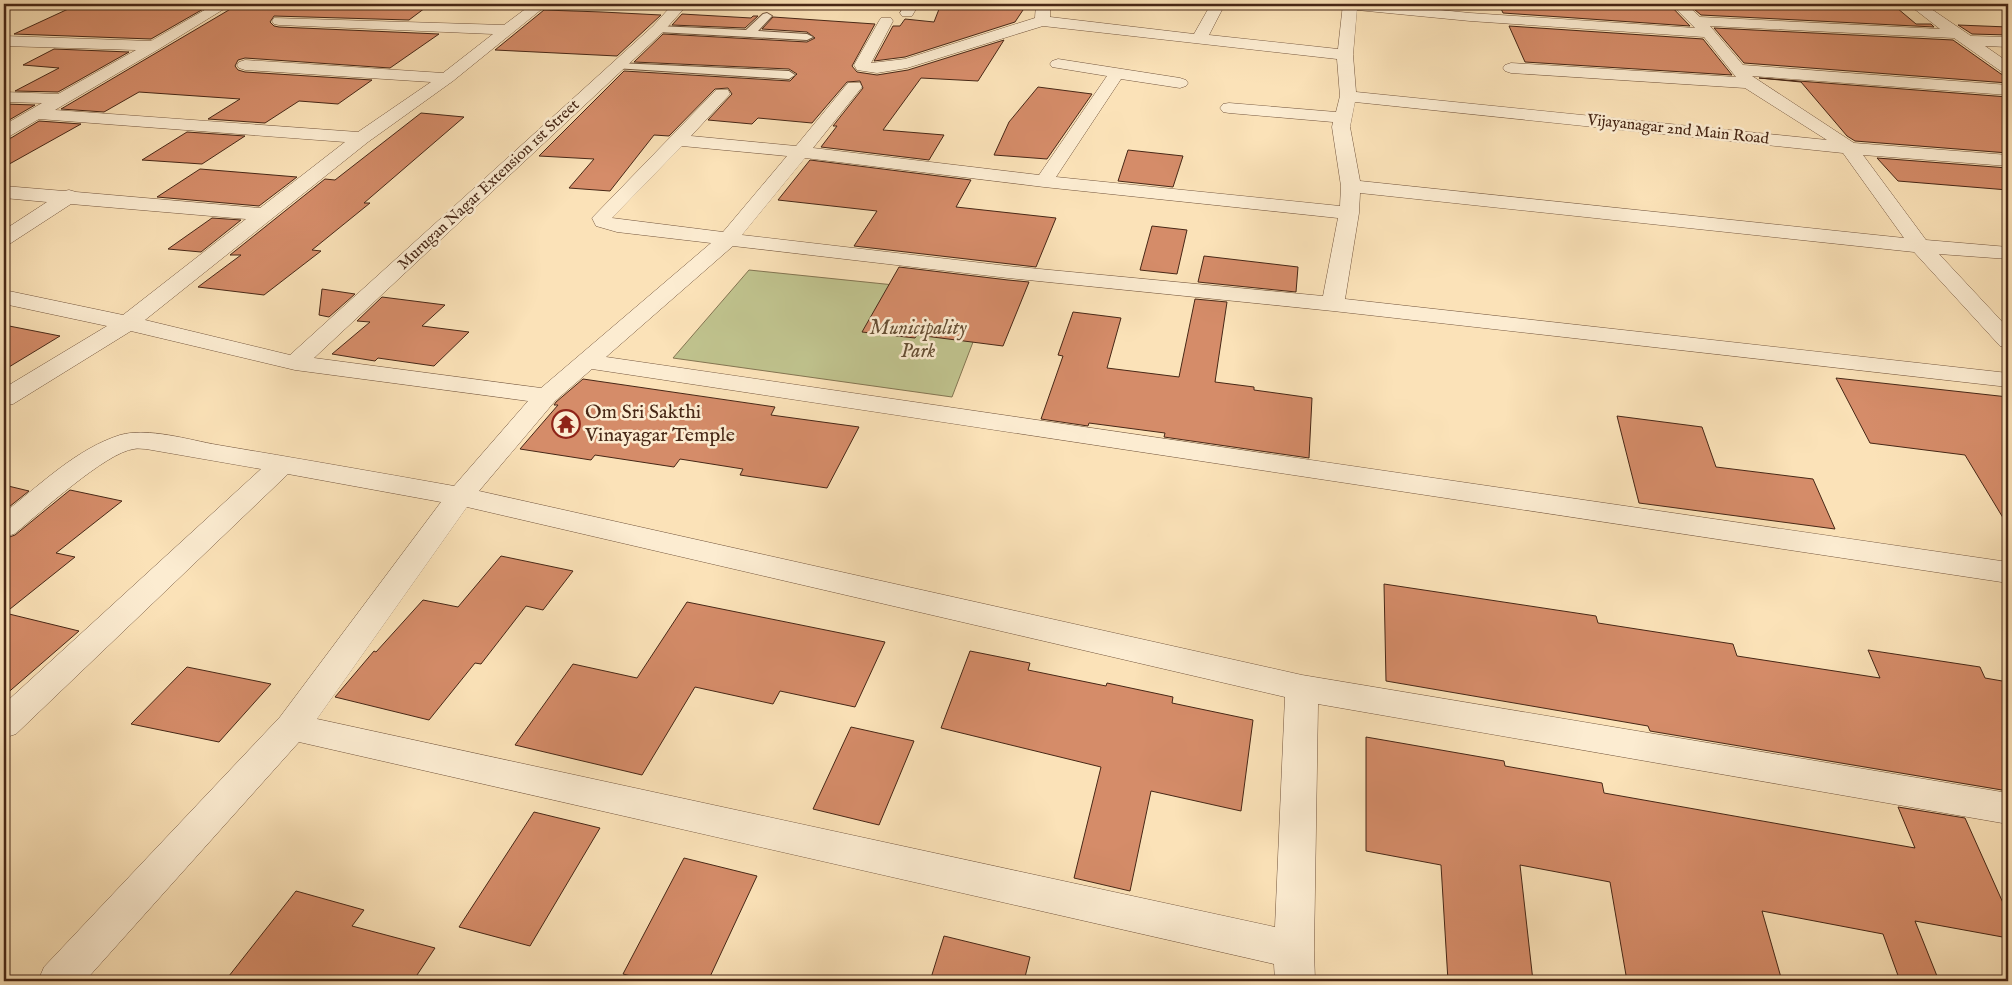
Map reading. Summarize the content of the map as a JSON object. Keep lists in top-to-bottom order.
{
  "streets": {
    "street": ["Vijayanagar 2nd Main Road", "Murugan Nagar Extension 1st Street"]
  },
  "parks": ["Municipality Park"],
  "places": {
    "temple": ["Om Sri Sakthi Vinayagar Temple"]
  }
}
